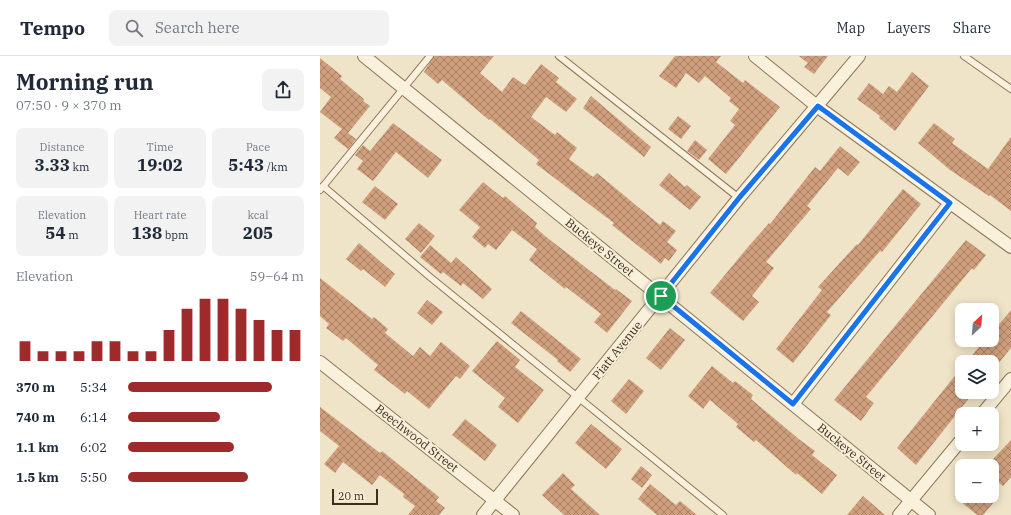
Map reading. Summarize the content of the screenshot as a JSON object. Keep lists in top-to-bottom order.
{
  "streets": {
    "street": ["Buckeye Street", "Piatt Avenue", "Beechwood Street"]
  },
  "crossings": [
    ["Buckeye Street", "Piatt Avenue"],
    ["Piatt Avenue", "Beechwood Street"]
  ],
  "scale_bar": "20 m",
  "north": "top right",
  "page": {
    "header": "Tempo",
    "search": "Search here",
    "nav": ["Map", "Layers", "Share"],
    "heading": ["Morning run", "07:50 · 9 × 370 m"],
    "stats": [
      ["Distance", "3.33 km"],
      ["Time", "19:02"],
      ["Pace", "5:43 /km"],
      ["Elevation", "54 m"],
      ["Heart rate", "138 bpm"],
      ["kcal", "205"]
    ],
    "chart": ["Elevation", "59–64 m"],
    "map_buttons": ["+", "−"],
    "list": [
      {
        "name": "370 m",
        "note": "5:34"
      },
      {
        "name": "740 m",
        "note": "6:14"
      },
      {
        "name": "1.1 km",
        "note": "6:02"
      },
      {
        "name": "1.5 km",
        "note": "5:50"
      }
    ],
    "scale": "20 m"
  }
}
